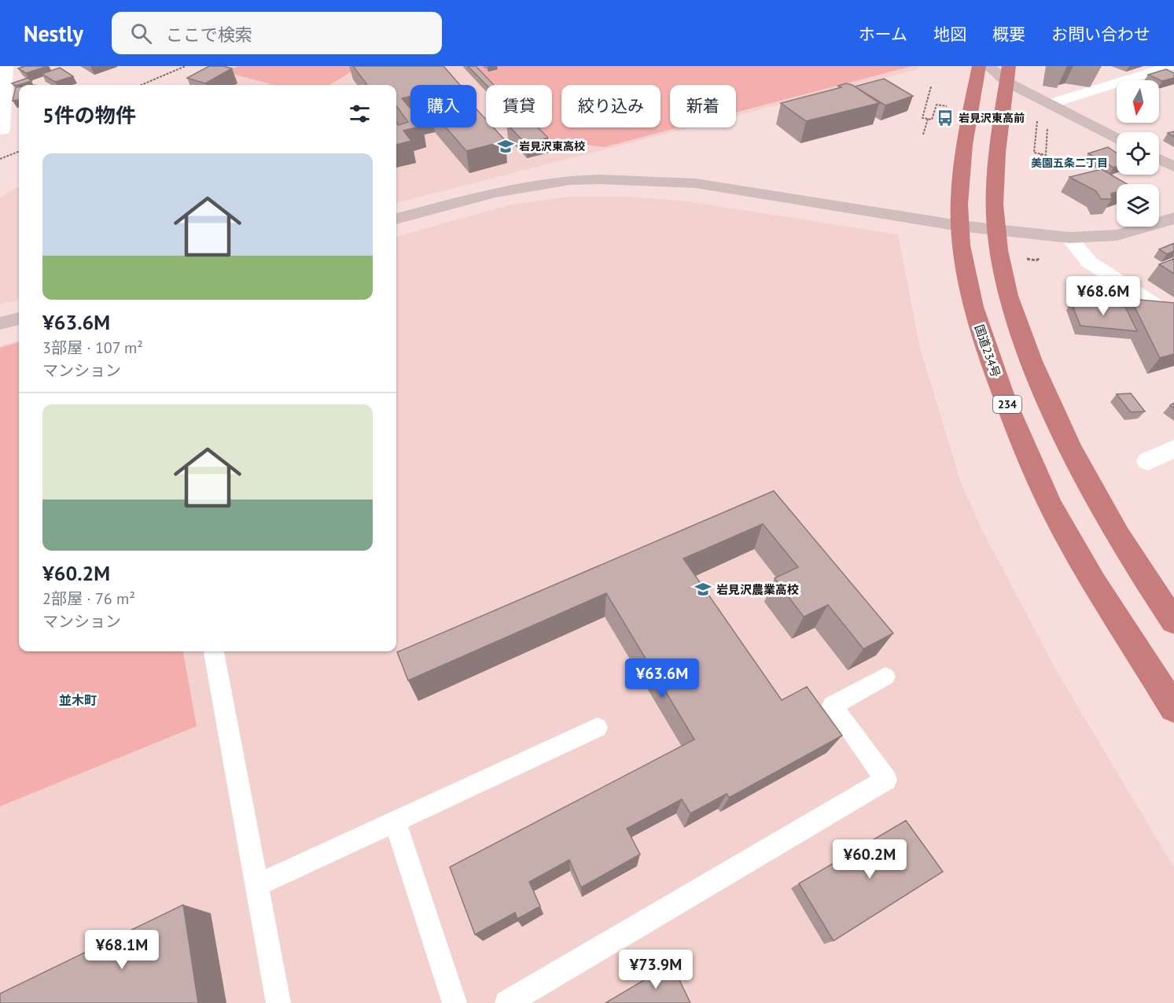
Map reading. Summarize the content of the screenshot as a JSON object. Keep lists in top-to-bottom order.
{
  "streets": {
    "highway": ["国道234号", "234"]
  },
  "districts": ["美園五条二丁目", "並木町"],
  "places": {
    "bus stop": ["岩見沢東高前"],
    "school or university": ["岩見沢東高校", "岩見沢農業高校"]
  },
  "north": "bottom",
  "page": {
    "header": "Nestly",
    "search": "ここで検索",
    "nav": [
      "ホーム",
      "地図",
      "概要",
      "お問い合わせ"
    ],
    "chip": [
      "購入",
      "賃貸",
      "絞り込み",
      "新着"
    ],
    "heading": "5件の物件",
    "list": [
      {
        "name": "¥63.6M",
        "note": "3部屋 · 107 m² · マンション"
      },
      {
        "name": "¥60.2M",
        "note": "2部屋 · 76 m² · マンション"
      }
    ],
    "price": [
      "¥68.6M",
      "¥63.6M",
      "¥60.2M",
      "¥68.1M",
      "¥73.9M"
    ]
  }
}
